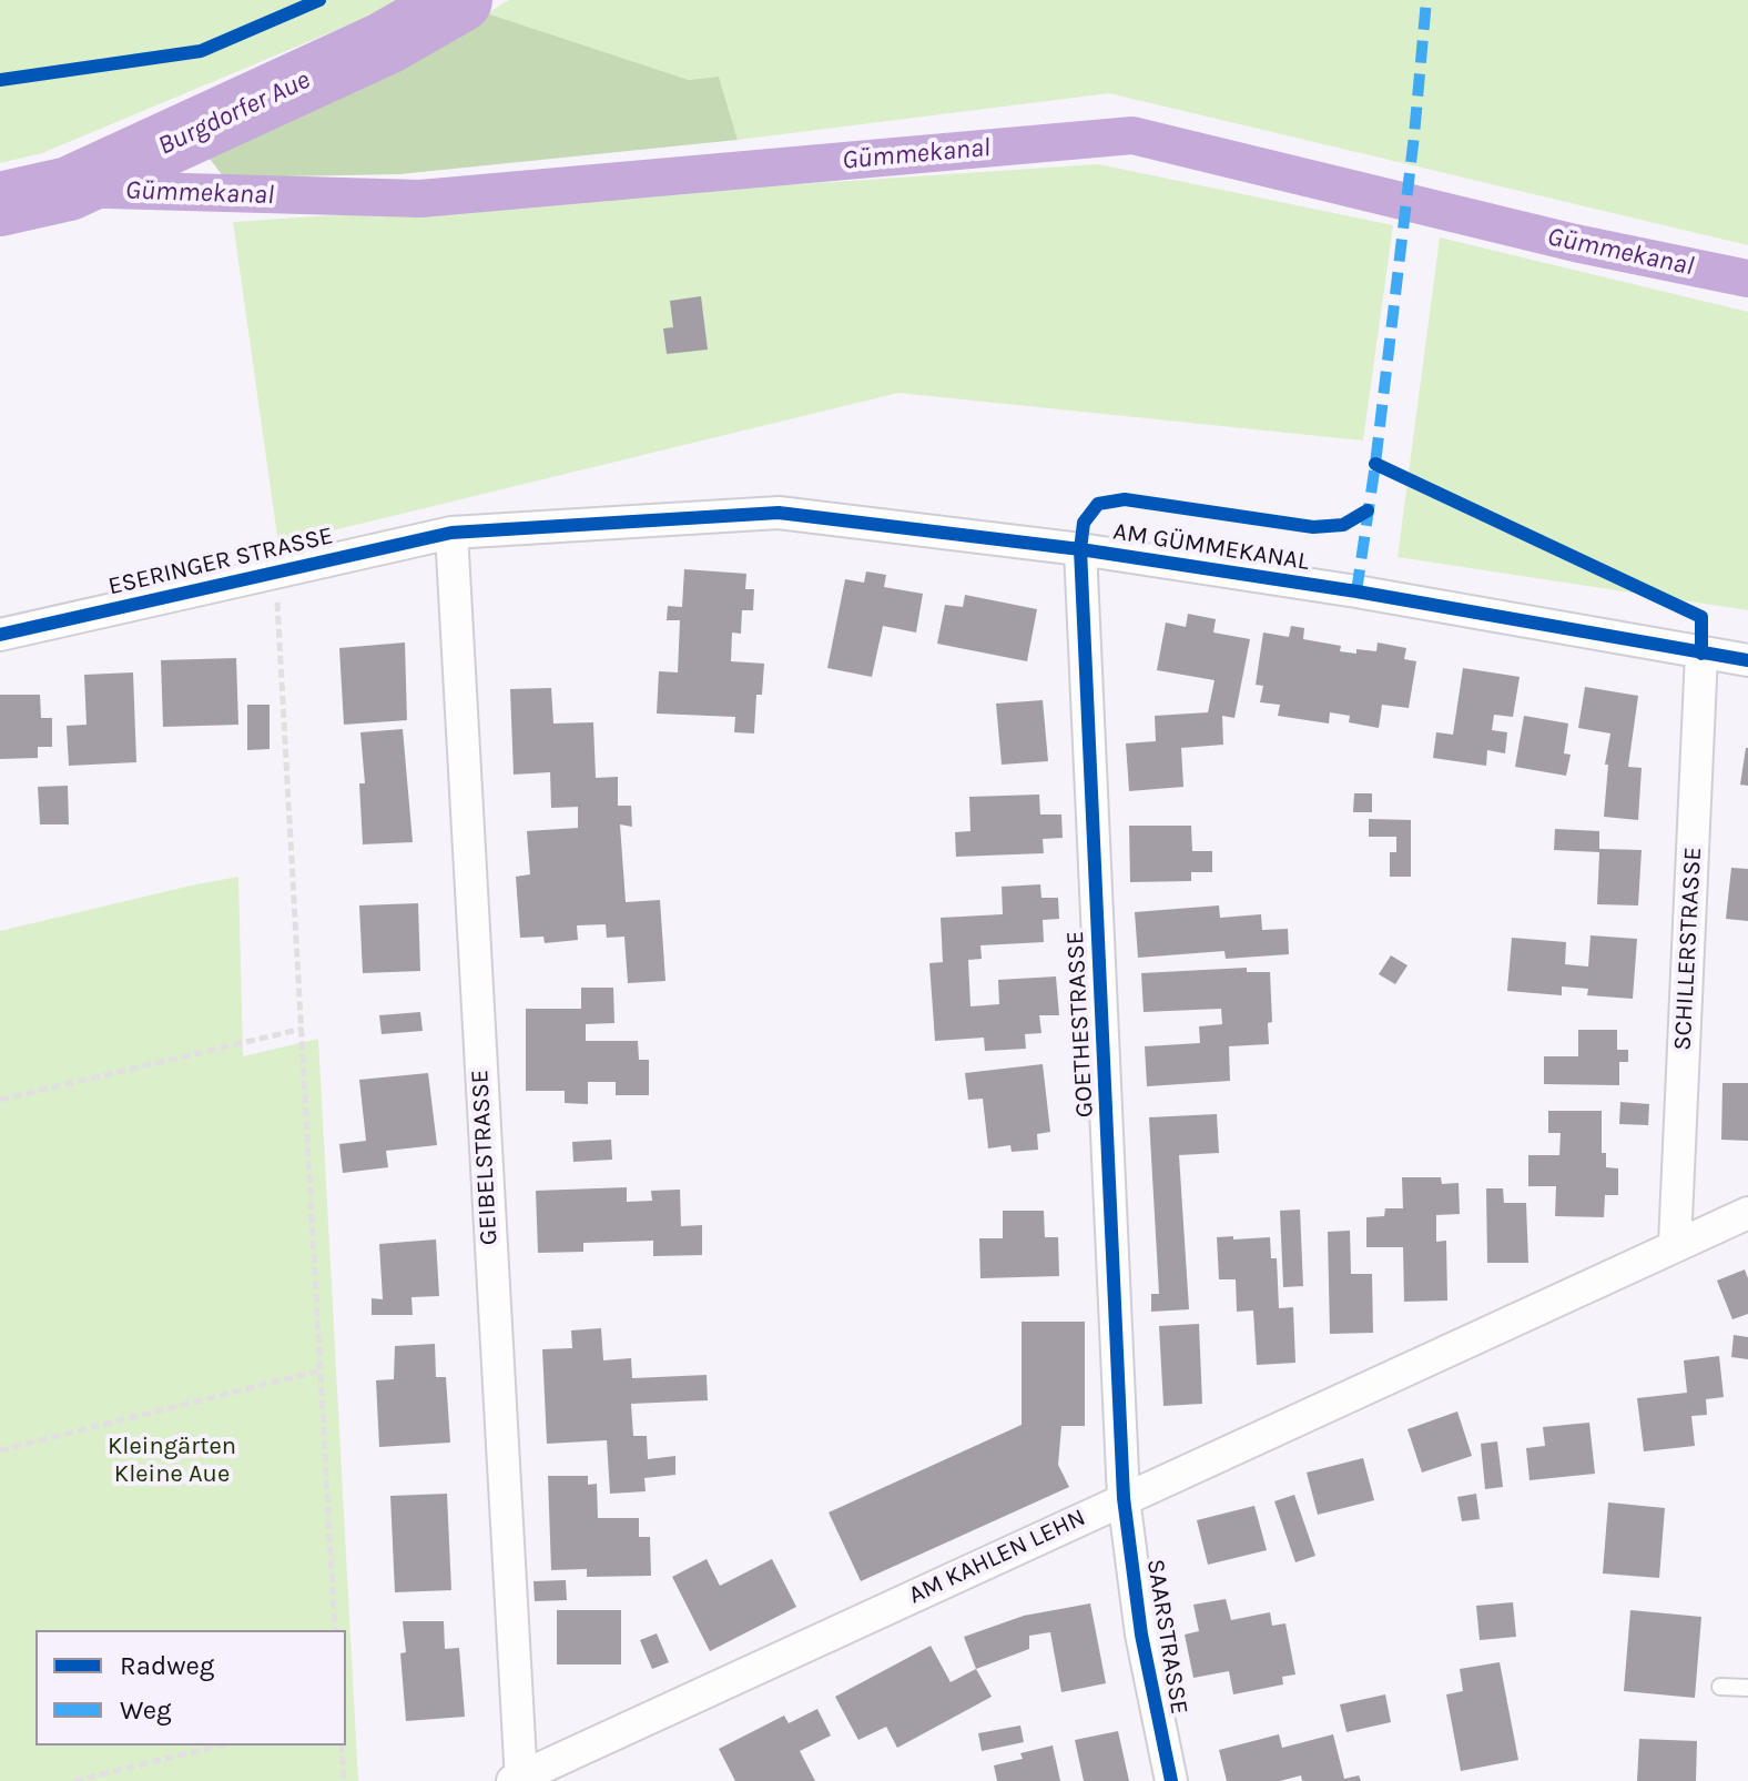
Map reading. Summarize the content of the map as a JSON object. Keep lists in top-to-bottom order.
{
  "streets": {
    "street": [
      "AM GÜMMEKANAL",
      "ESERINGER STRASSE",
      "SCHILLERSTRASSE",
      "GOETHESTRASSE",
      "GEIBELSTRASSE",
      "AM KAHLEN LEHN",
      "SAARSTRASSE"
    ]
  },
  "crossings": [
    ["AM GÜMMEKANAL", "ESERINGER STRASSE"],
    ["AM GÜMMEKANAL", "SCHILLERSTRASSE"],
    ["AM GÜMMEKANAL", "GOETHESTRASSE"],
    ["AM GÜMMEKANAL", "GEIBELSTRASSE"],
    ["ESERINGER STRASSE", "GEIBELSTRASSE"],
    ["SCHILLERSTRASSE", "AM KAHLEN LEHN"],
    ["GOETHESTRASSE", "AM KAHLEN LEHN"],
    ["GOETHESTRASSE", "SAARSTRASSE"],
    ["GEIBELSTRASSE", "AM KAHLEN LEHN"],
    ["AM KAHLEN LEHN", "SAARSTRASSE"]
  ],
  "water": ["Burgdorfer Aue", "Gümmekanal"],
  "parks": ["Kleingärten Kleine Aue"],
  "legend": ["Radweg", "Weg"]
}
